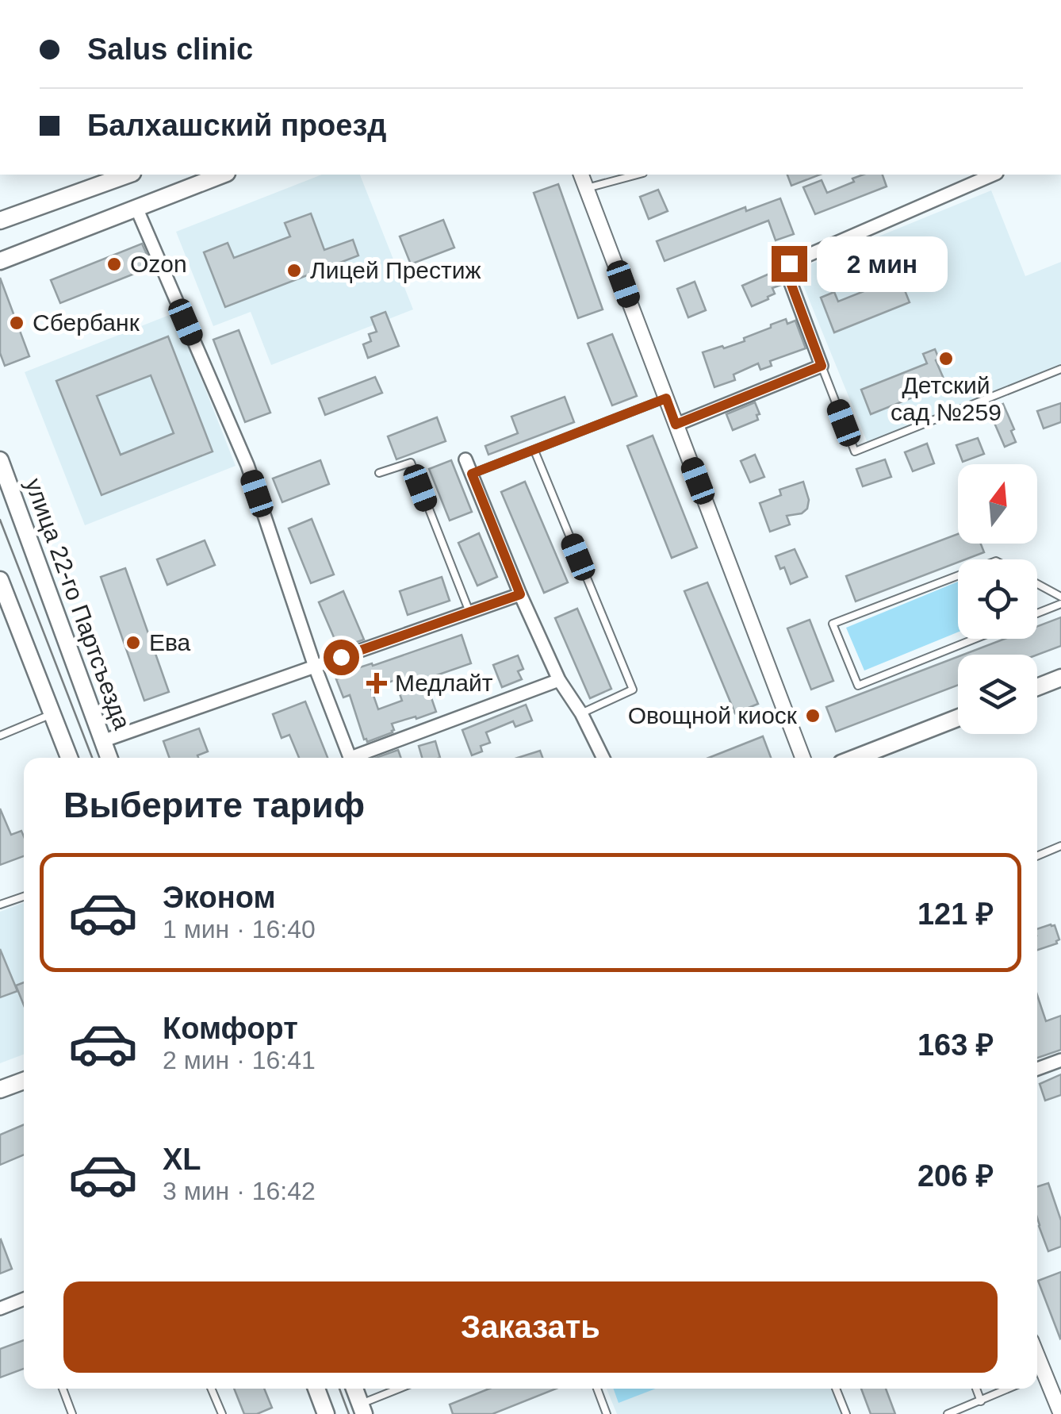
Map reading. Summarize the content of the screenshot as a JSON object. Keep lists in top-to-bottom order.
{
  "streets": {
    "main road": ["улица 22-го Партсъезда"]
  },
  "places": {
    "other": [
      "Ozon",
      "Лицей Престиж",
      "Сбербанк",
      "Детский сад №259",
      "Ева",
      "Овощной киоск"
    ],
    "health": ["Медлайт"]
  },
  "north": "top",
  "page": {
    "banner": ["Salus clinic", "Балхашский проезд"],
    "bubble": "2 мин",
    "heading": "Выберите тариф",
    "list": [
      {
        "name": "Эконом",
        "note": "1 мин · 16:40",
        "value": "121 ₽"
      },
      {
        "name": "Комфорт",
        "note": "2 мин · 16:41",
        "value": "163 ₽"
      },
      {
        "name": "XL",
        "note": "3 мин · 16:42",
        "value": "206 ₽"
      }
    ],
    "buttons": "Заказать"
  }
}
